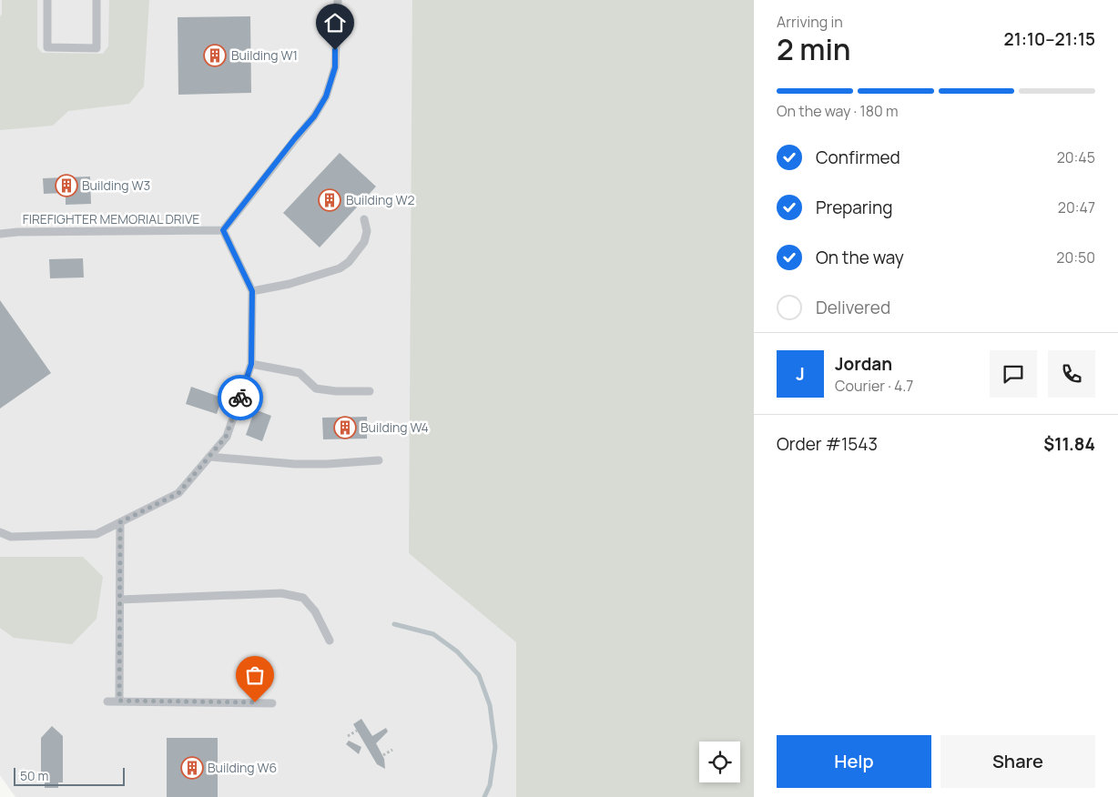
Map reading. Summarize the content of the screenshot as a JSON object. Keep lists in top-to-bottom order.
{
  "streets": {
    "lane": ["FIREFIGHTER MEMORIAL DRIVE"]
  },
  "places": {
    "building": [
      "Building W1",
      "Building W3",
      "Building W2",
      "Building W4",
      "Building W6"
    ]
  },
  "scale_bar": "50 m",
  "page": {
    "heading": ["2 min", "Arriving in", "21:10–21:15"],
    "panel": [
      "Jordan",
      "Courier · 4.7",
      "Order #1543",
      "$11.84"
    ],
    "bar": "On the way · 180 m",
    "list": [
      ["Confirmed", "20:45"],
      ["Preparing", "20:47"],
      ["On the way", "20:50"],
      "Delivered"
    ],
    "round": "J",
    "buttons": ["Help", "Share"],
    "scale": "50 m"
  }
}
